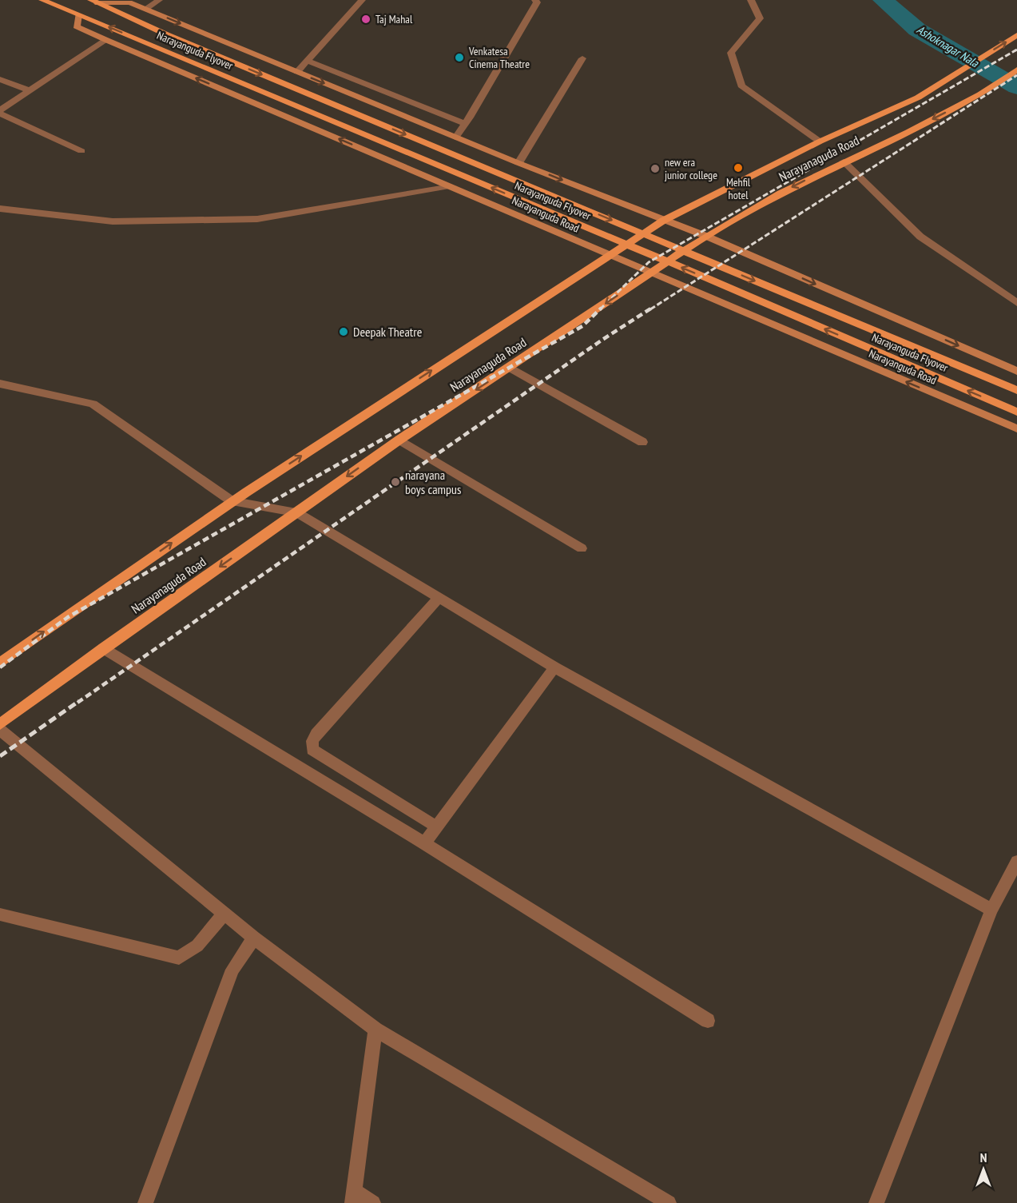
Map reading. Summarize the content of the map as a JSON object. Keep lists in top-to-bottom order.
{
  "streets": {
    "main road": ["Narayanguda Flyover", "Narayanaguda Road"],
    "street": ["Narayanguda Road"]
  },
  "crossings": [
    ["Narayanguda Flyover", "Narayanguda Road"],
    ["Narayanaguda Road", "Narayanguda Road"]
  ],
  "water": ["Ashoknagar Nala"],
  "places": [
    "Taj Mahal",
    "Venkatesa Cinema Theatre",
    "Mehfil hotel",
    "new era junior college",
    "Deepak Theatre",
    "narayana boys campus"
  ],
  "north": "top"
}
